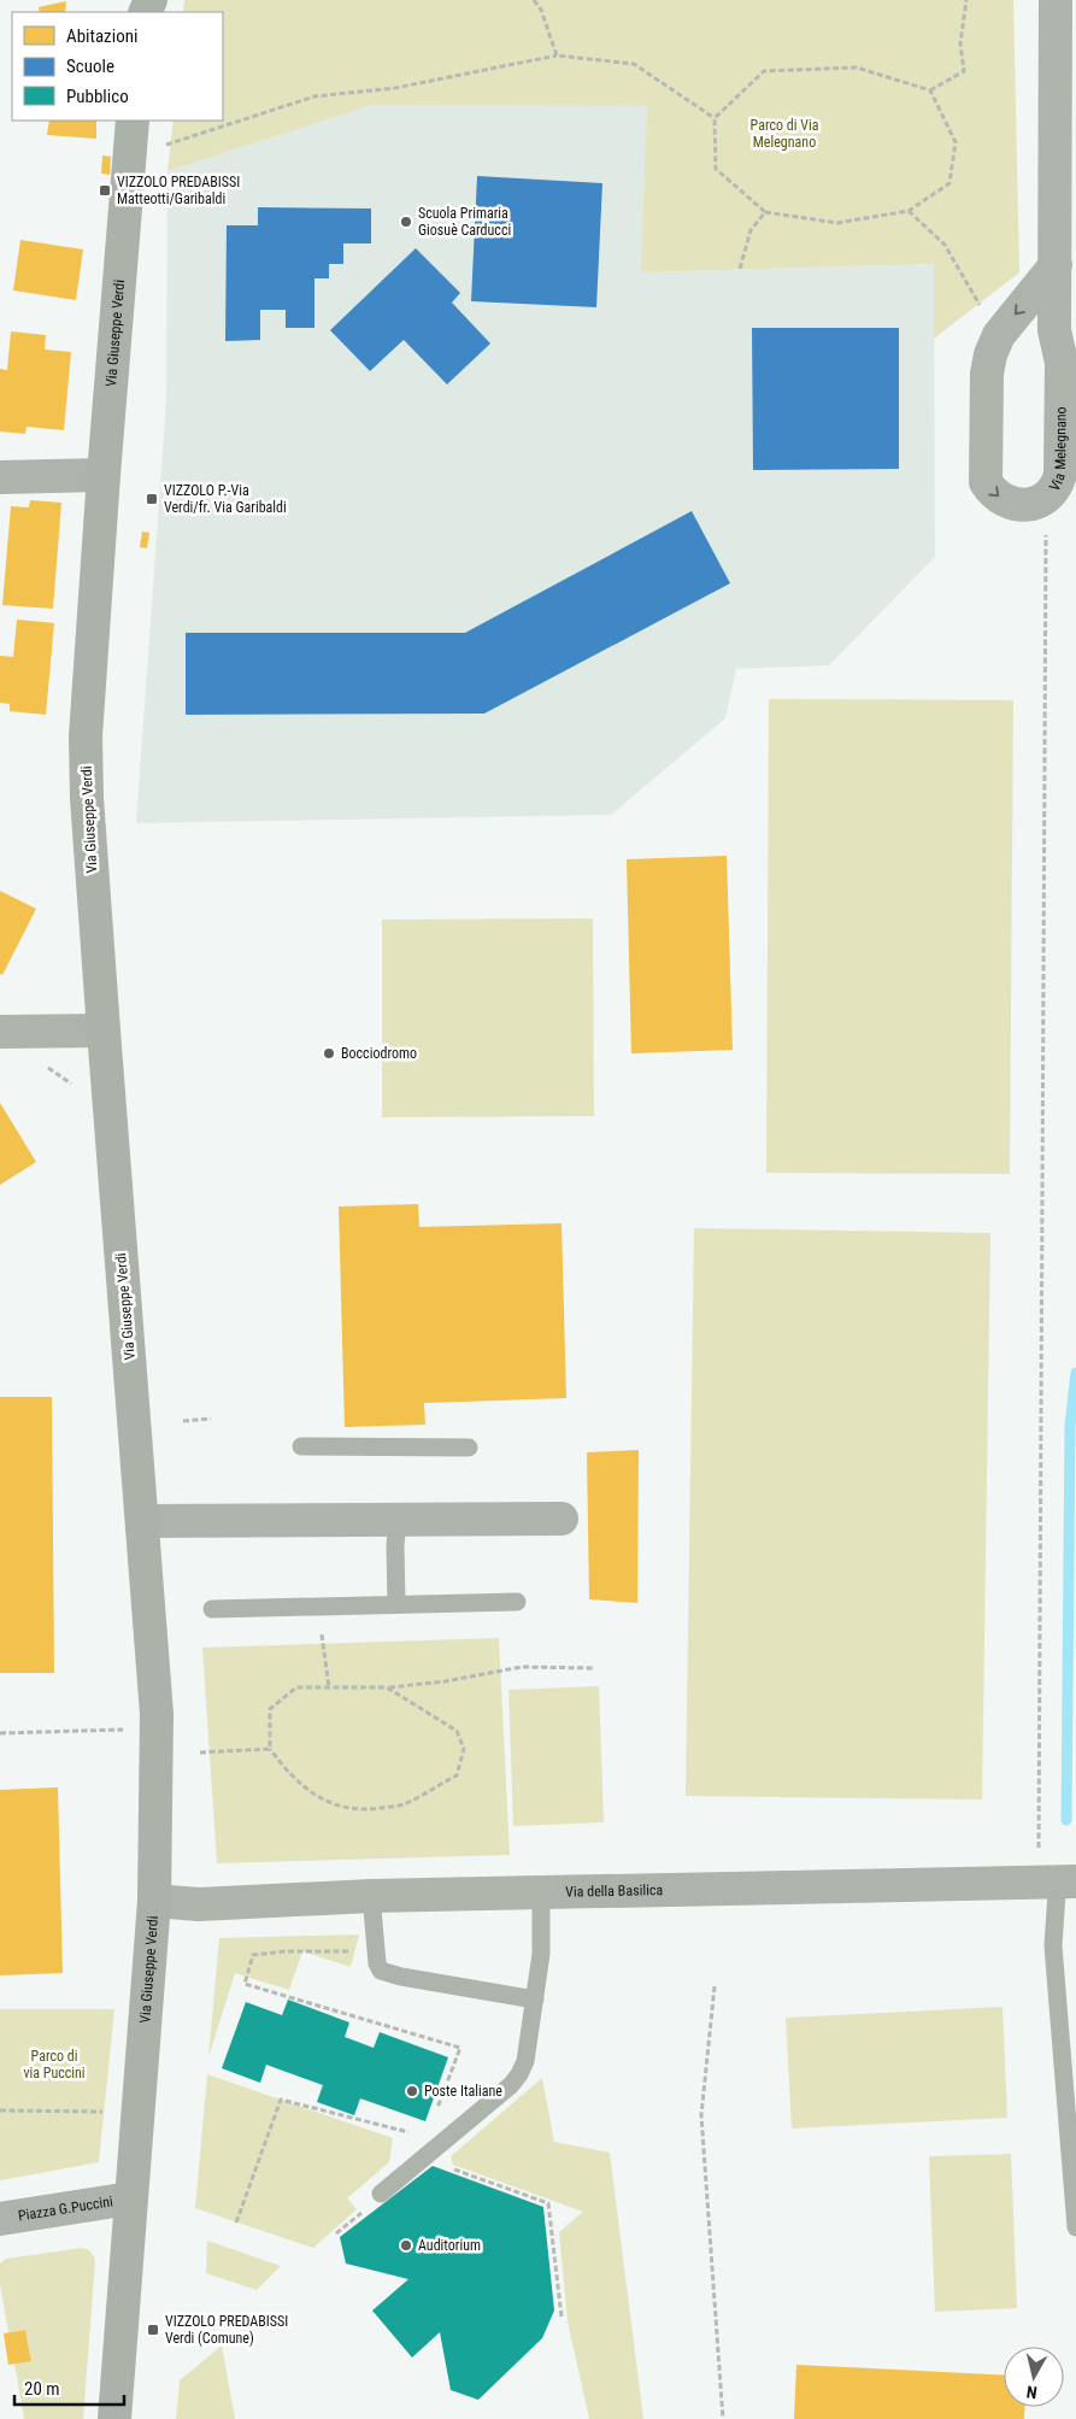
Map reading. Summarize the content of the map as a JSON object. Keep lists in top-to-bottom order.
{
  "streets": {
    "street": [
      "Via Giuseppe Verdi",
      "Via Melegnano",
      "Via della Basilica",
      "Piazza G.Puccini"
    ]
  },
  "crossings": [
    ["Via Giuseppe Verdi", "Via della Basilica"],
    ["Via Giuseppe Verdi", "Piazza G.Puccini"]
  ],
  "parks": ["Parco di Via Melegnano", "Parco di via Puccini"],
  "places": {
    "transit": ["VIZZOLO PREDABISSI Matteotti/Garibaldi", "VIZZOLO P.-Via Verdi/fr. Via Garibaldi", "VIZZOLO PREDABISSI Verdi (Comune)"],
    "other": [
      "Scuola Primaria Giosuè Carducci",
      "Bocciodromo",
      "Poste Italiane",
      "Auditorium"
    ]
  },
  "legend": ["Abitazioni", "Scuole", "Pubblico"],
  "scale_bar": "20 m",
  "north": "bottom"
}
